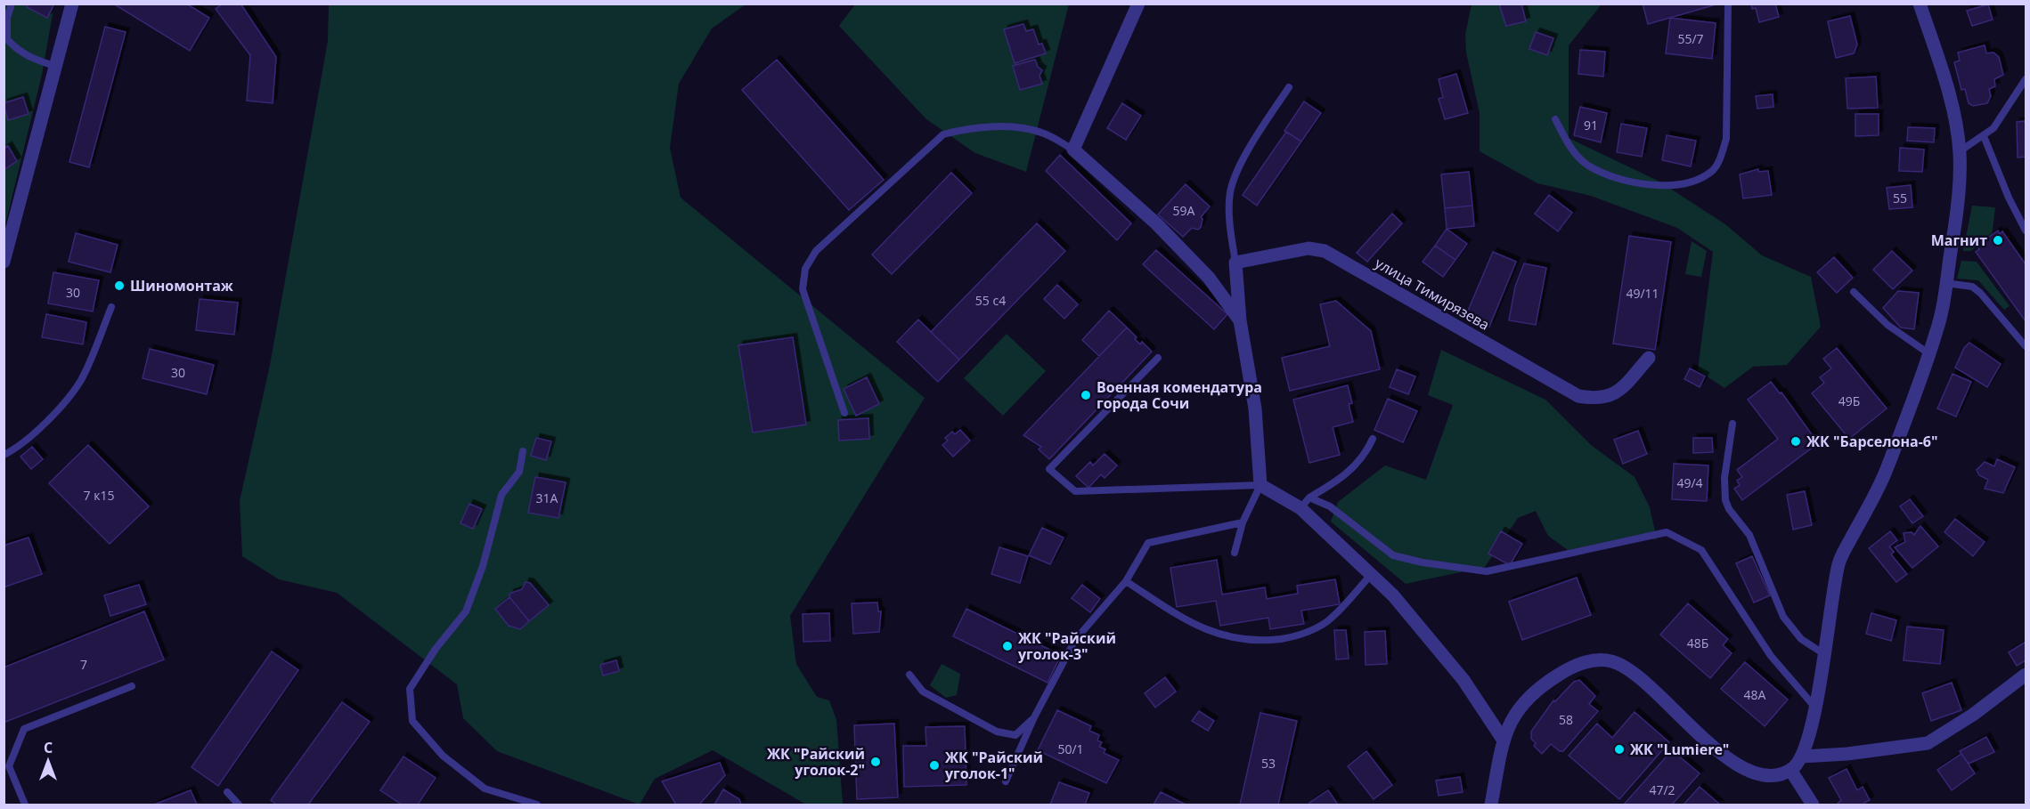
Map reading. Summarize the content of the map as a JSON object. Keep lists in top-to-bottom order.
{
  "streets": {
    "street": ["улица Тимирязева"]
  },
  "places": [
    "Магнит",
    "Шиномонтаж",
    "Военная комендатура города Сочи",
    "ЖК \"Барселона-6\"",
    "ЖК \"Райский уголок-3\"",
    "ЖК \"Lumiere\"",
    "ЖК \"Райский уголок-2\"",
    "ЖК \"Райский уголок-1\""
  ],
  "house_numbers": [
    "55/7",
    "91",
    "55",
    "59А",
    "30",
    "49/11",
    "55 с4",
    "30",
    "49Б",
    "49/4",
    "7 к15",
    "31А",
    "48Б",
    "7",
    "48А",
    "58",
    "50/1",
    "53",
    "47/2"
  ],
  "north": "top"
}
